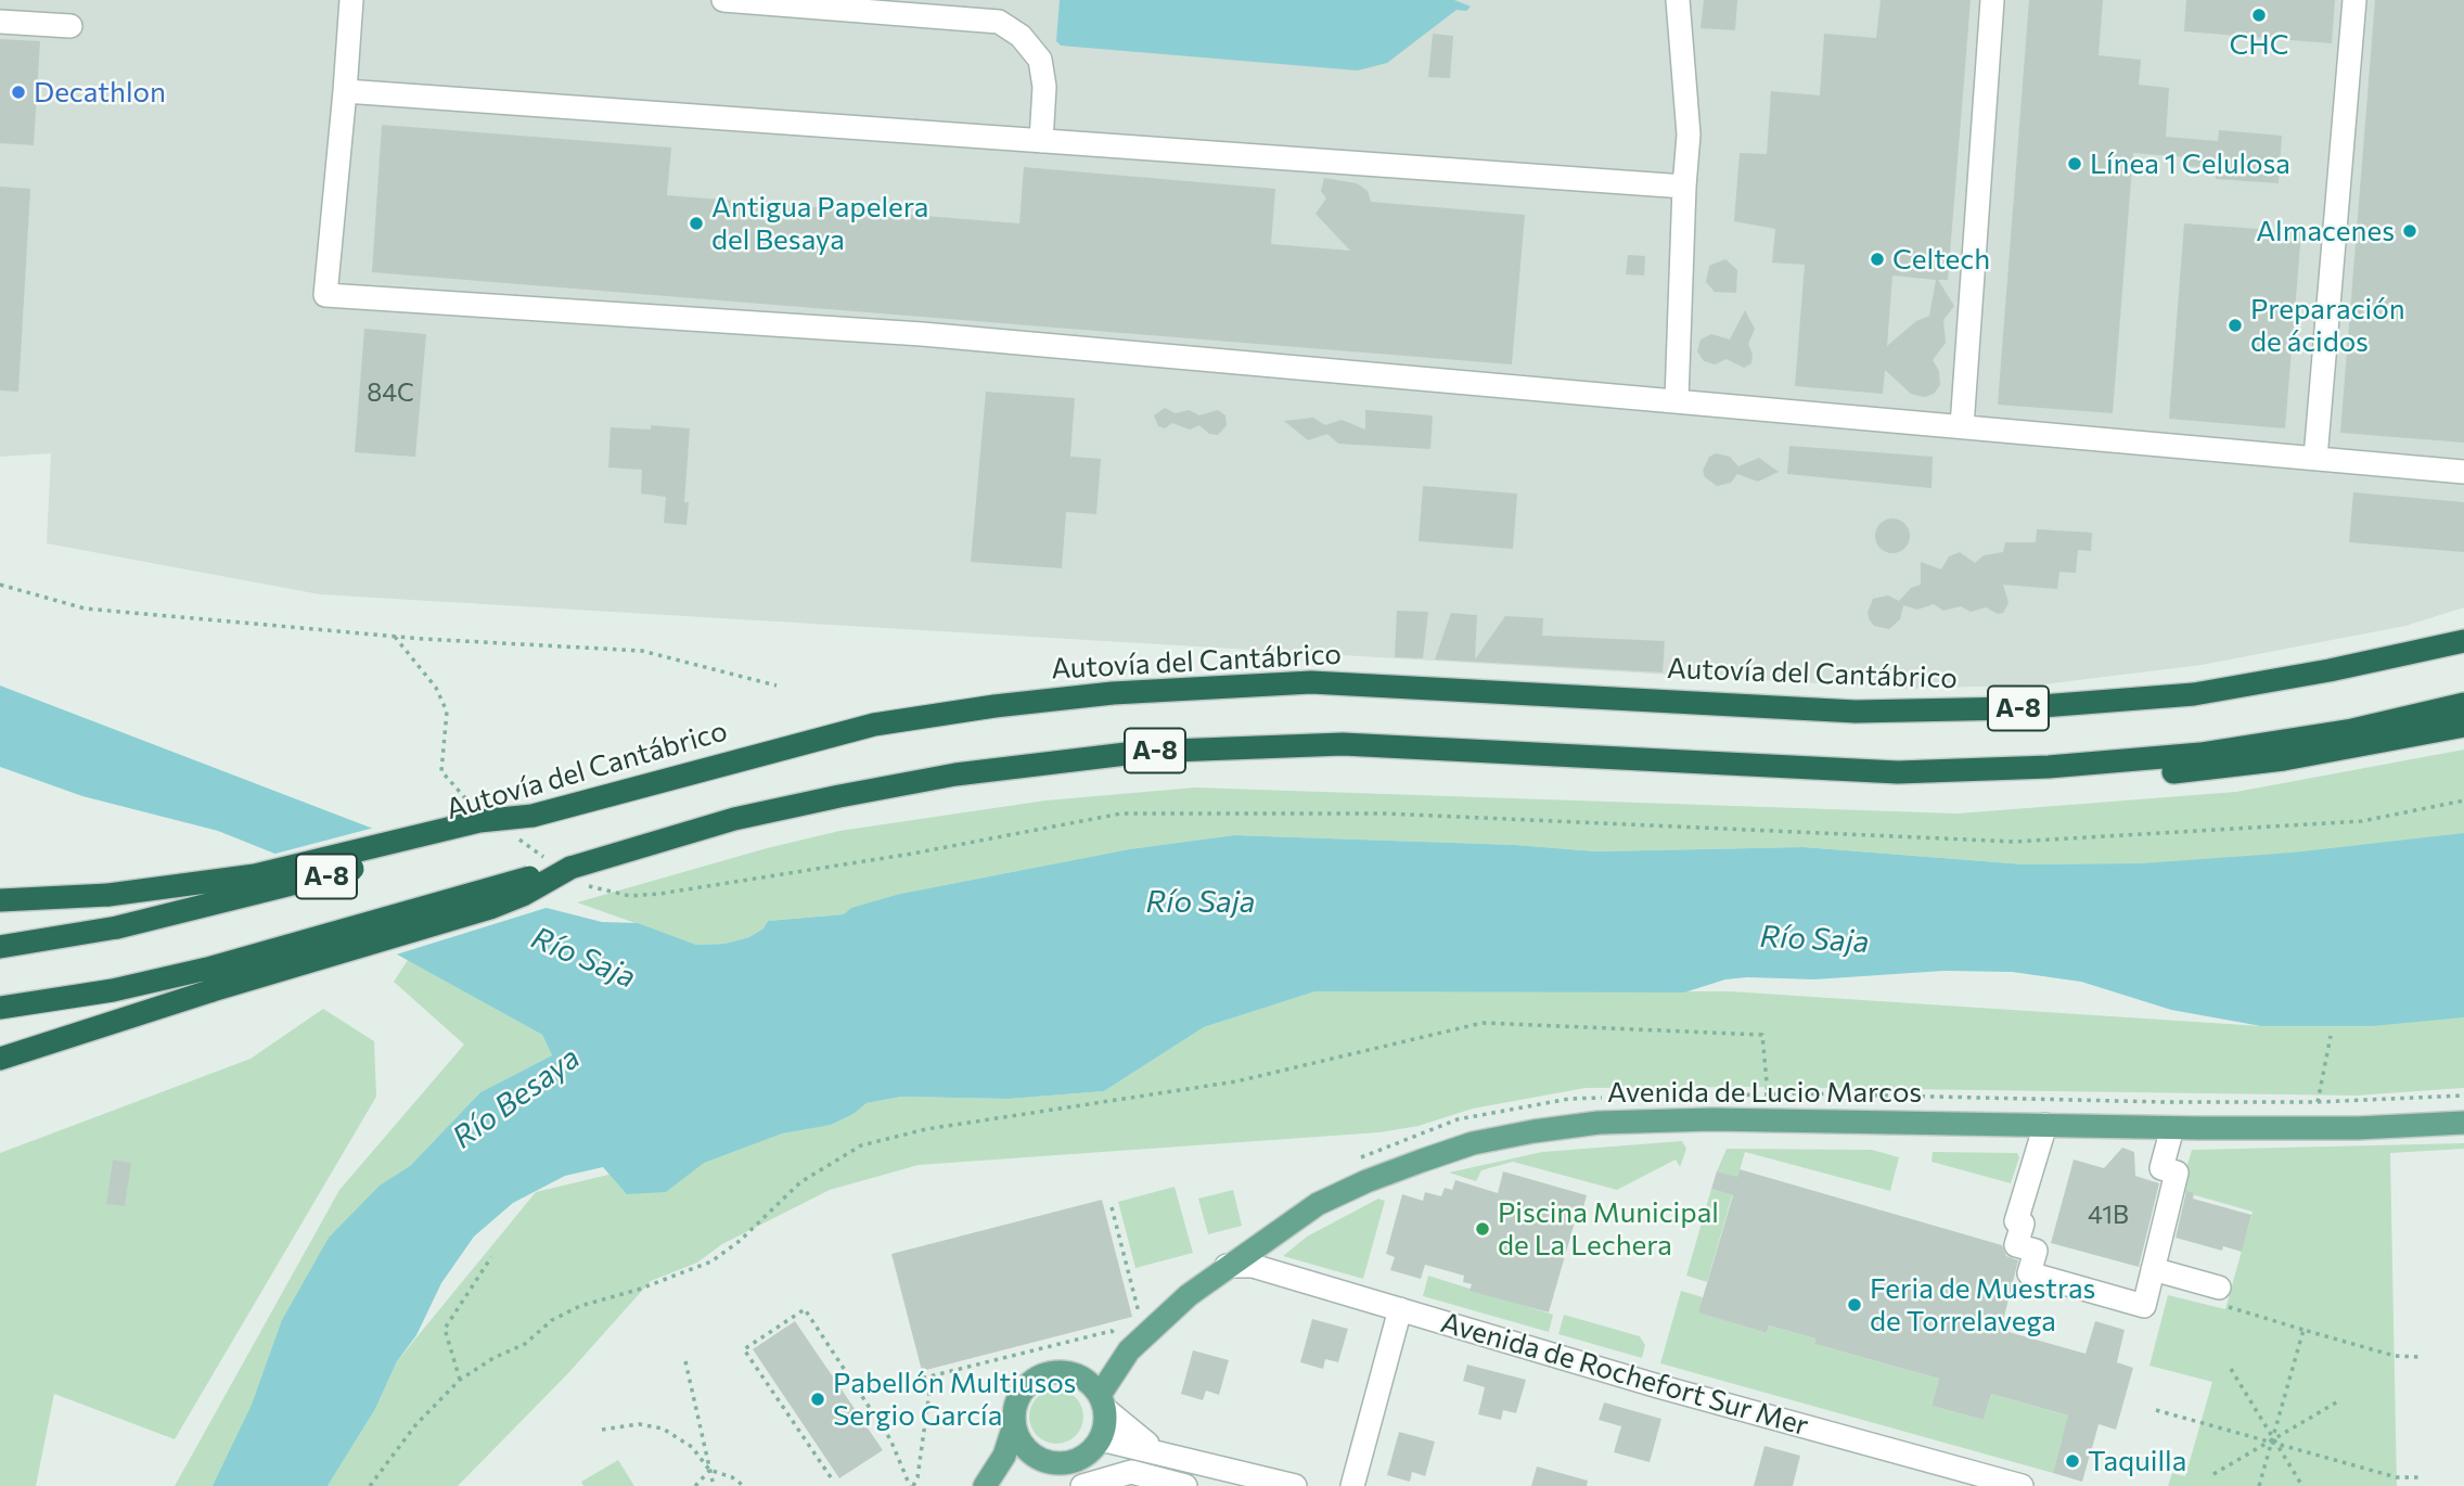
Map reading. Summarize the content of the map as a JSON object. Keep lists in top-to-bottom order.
{
  "streets": {
    "highway": ["Autovía del Cantábrico", "A-8"],
    "main road": ["Avenida de Lucio Marcos"],
    "street": ["Avenida de Rochefort Sur Mer"]
  },
  "crossings": [
    ["Avenida de Lucio Marcos", "Avenida de Rochefort Sur Mer"]
  ],
  "water": ["Río Saja", "Río Besaya"],
  "places": [
    "CHC",
    "Decathlon",
    "Línea 1 Celulosa",
    "Antigua Papelera del Besaya",
    "Almacenes",
    "Celtech",
    "Preparación de ácidos",
    "Piscina Municipal de La Lechera",
    "Feria de Muestras de Torrelavega",
    "Pabellón Multiusos Sergio García",
    "Taquilla"
  ],
  "house_numbers": ["84C", "41B"]
}
